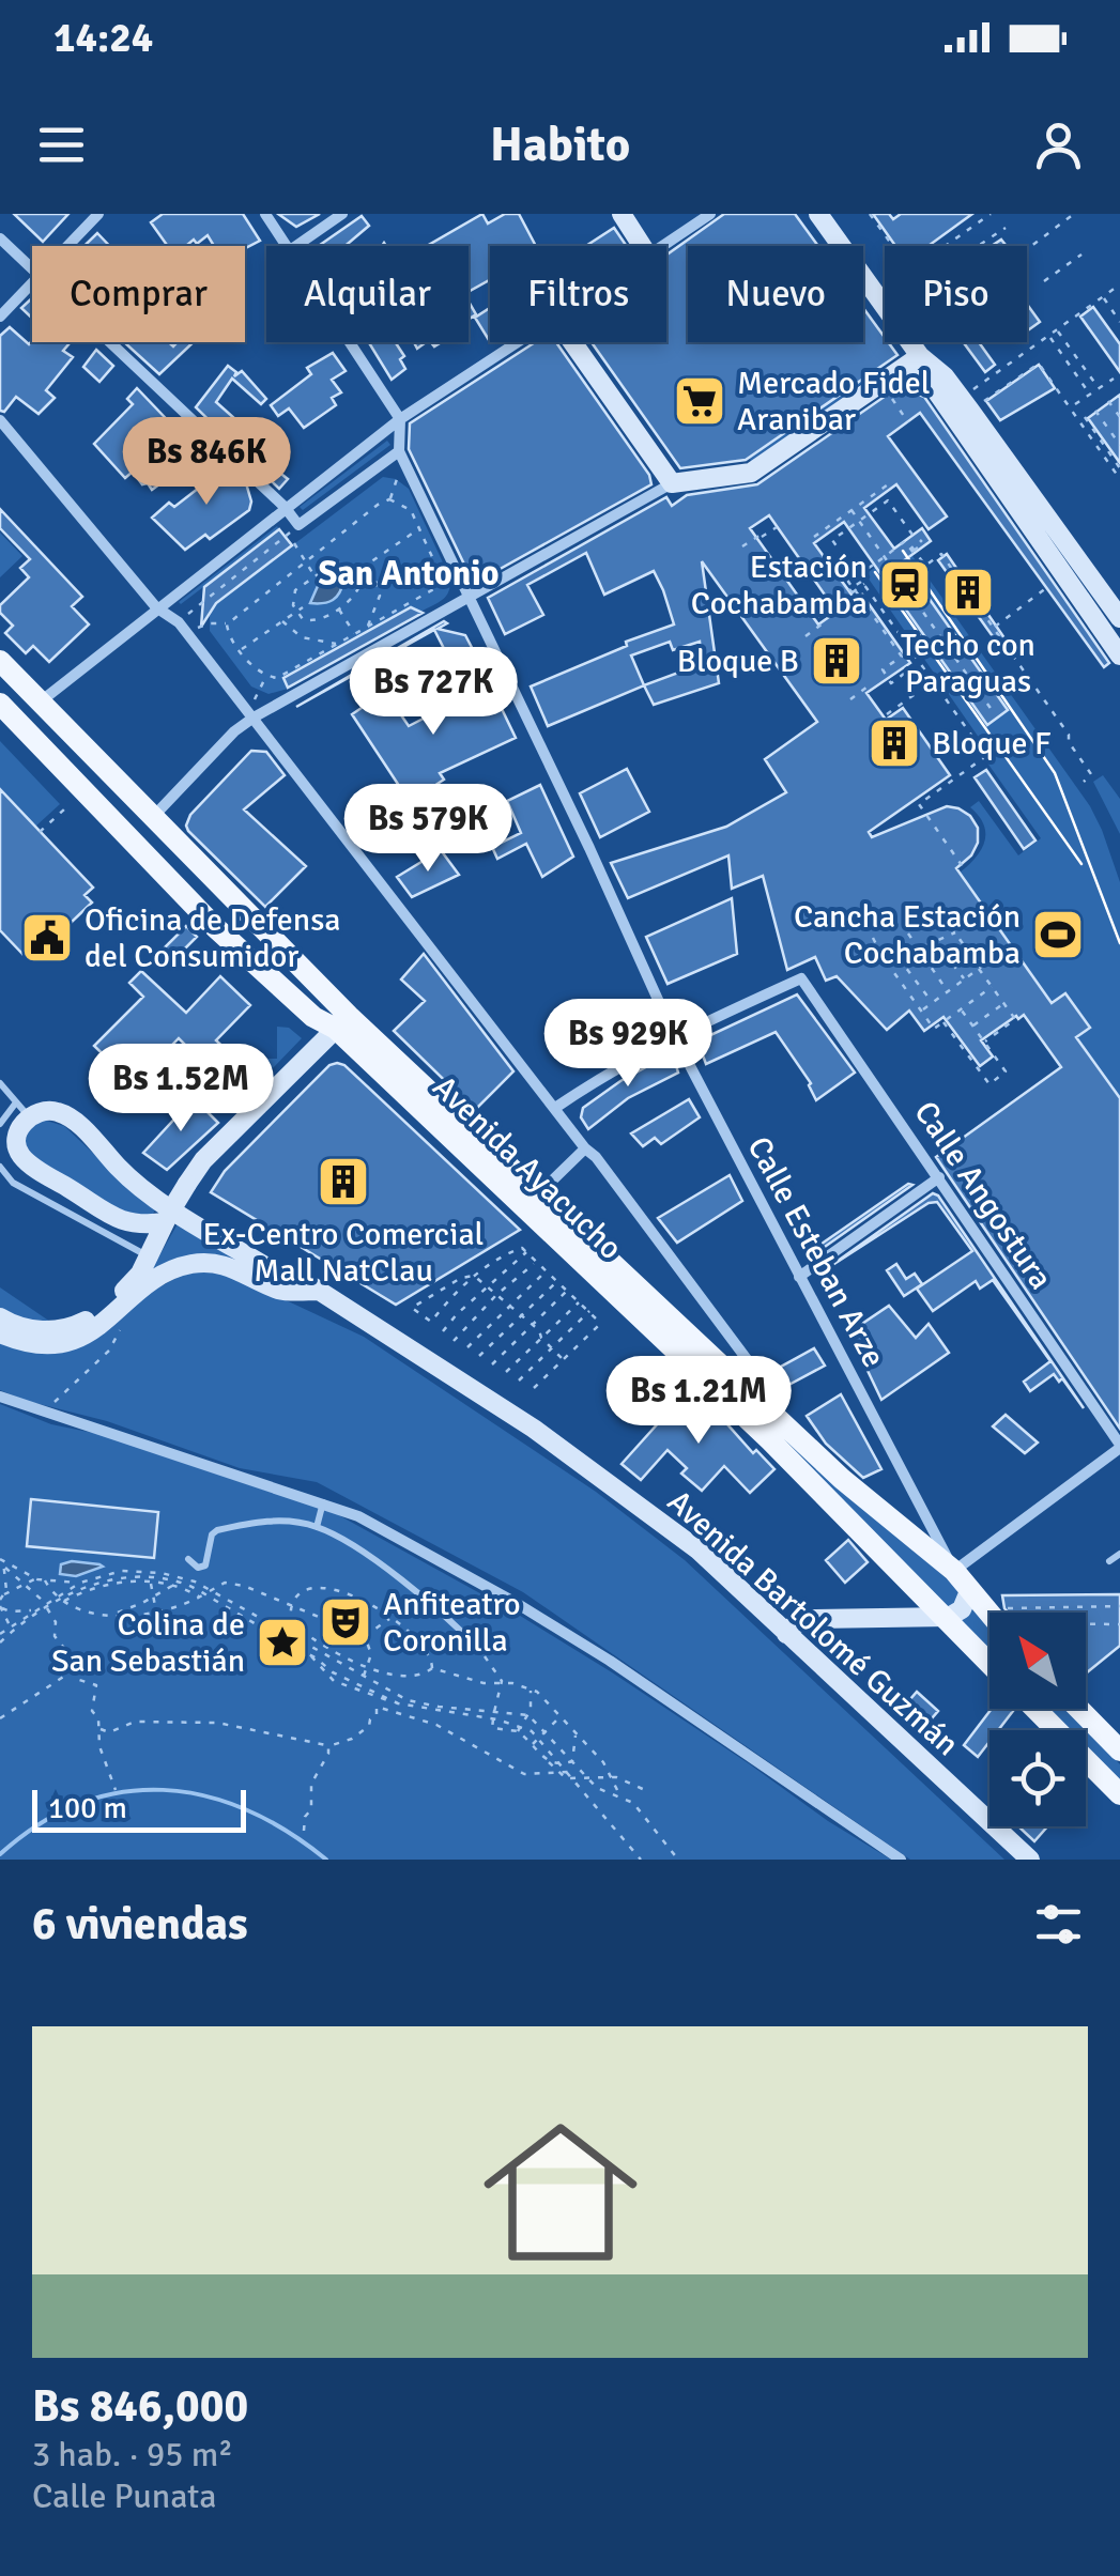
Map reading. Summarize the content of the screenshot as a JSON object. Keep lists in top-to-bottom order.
{
  "streets": {
    "main road": ["Avenida Ayacucho"],
    "street": ["Calle Angostura", "Calle Esteban Arze", "Avenida Bartolomé Guzmán"]
  },
  "crossings": [
    ["Avenida Ayacucho", "Calle Esteban Arze"],
    ["Calle Angostura", "Calle Esteban Arze"]
  ],
  "districts": ["San Antonio"],
  "places": {
    "supermarket": ["Mercado Fidel Aranibar"],
    "station": ["Estación Cochabamba"],
    "building": [
      "Techo con Paraguas",
      "Bloque B",
      "Bloque F",
      "Ex-Centro Comercial Mall NatClau"
    ],
    "sports": ["Cancha Estación Cochabamba"],
    "public building": ["Oficina de Defensa del Consumidor"],
    "theatre": ["Anfiteatro Coronilla"],
    "place": ["Colina de San Sebastián"]
  },
  "scale_bar": "100 m",
  "north": "top left",
  "page": {
    "status": "14:24",
    "header": "Habito",
    "chip": [
      "Comprar",
      "Alquilar",
      "Filtros",
      "Nuevo",
      "Piso"
    ],
    "price": [
      "Bs 846K",
      "Bs 727K",
      "Bs 579K",
      "Bs 929K",
      "Bs 1.52M",
      "Bs 1.21M"
    ],
    "scale": "100 m",
    "heading": "6 viviendas",
    "list": [
      {
        "name": "Bs 846,000",
        "note": "3 hab. · 95 m² · Calle Punata"
      }
    ]
  }
}
